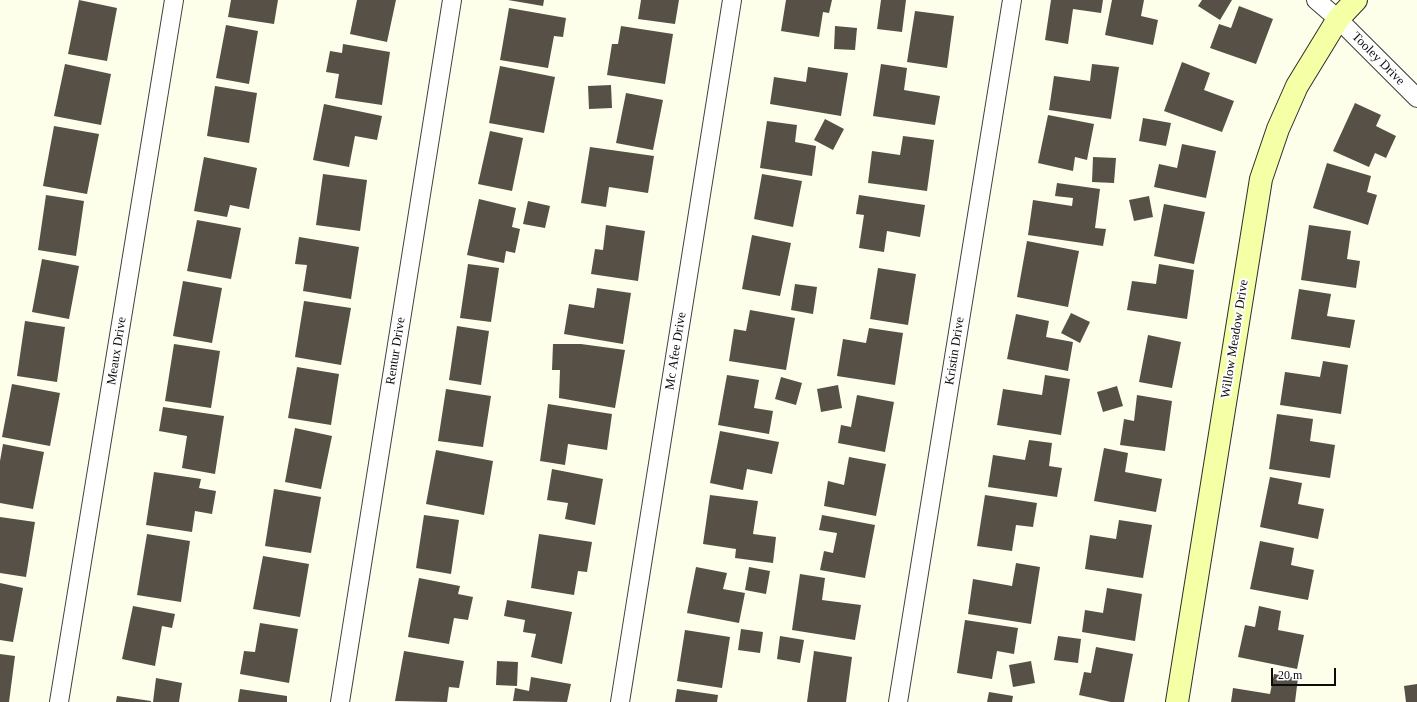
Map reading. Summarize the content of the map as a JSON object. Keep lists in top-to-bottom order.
{
  "streets": {
    "street": [
      "Tooley Drive",
      "Willow Meadow Drive",
      "Meaux Drive",
      "Rentur Drive",
      "Mc Afee Drive",
      "Kristin Drive"
    ]
  },
  "crossings": [
    ["Tooley Drive", "Willow Meadow Drive"]
  ],
  "scale_bar": "20 m"
}
